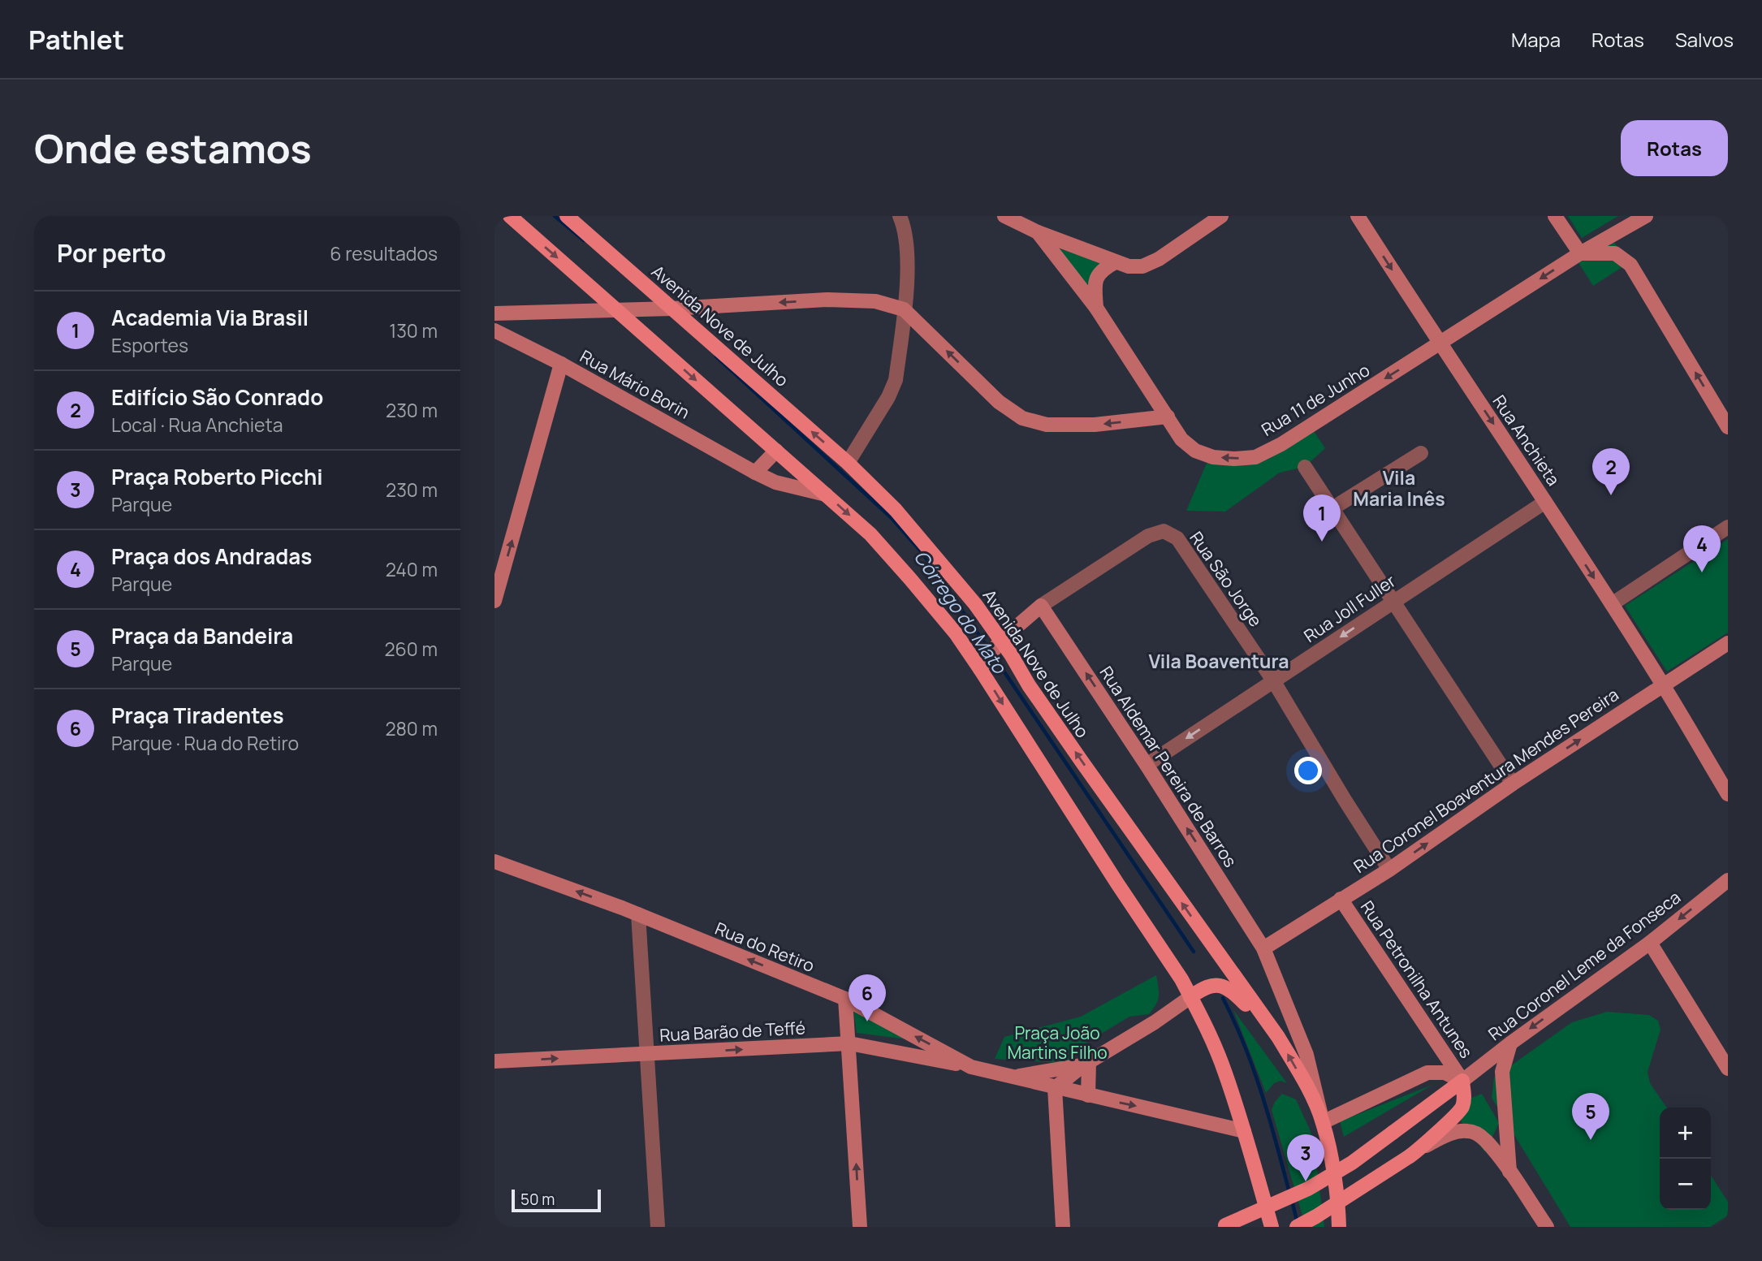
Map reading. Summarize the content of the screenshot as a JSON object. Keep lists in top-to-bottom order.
{
  "streets": {
    "main road": ["Avenida Nove de Julho"],
    "street": [
      "Rua Mário Borin",
      "Rua 11 de Junho",
      "Rua Anchieta",
      "Rua São Jorge",
      "Rua Joll Fuller",
      "Rua Aldemar Pereira de Barros",
      "Rua Coronel Boaventura Mendes Pereira",
      "Rua do Retiro",
      "Rua Coronel Leme da Fonseca",
      "Rua Petronilha Antunes",
      "Rua Barão de Teffé"
    ]
  },
  "crossings": [
    ["Avenida Nove de Julho", "Rua Aldemar Pereira de Barros"],
    ["Rua 11 de Junho", "Rua Anchieta"],
    ["Rua Anchieta", "Rua Joll Fuller"],
    ["Rua Anchieta", "Rua Coronel Boaventura Mendes Pereira"],
    ["Rua São Jorge", "Rua Joll Fuller"],
    ["Rua São Jorge", "Rua Aldemar Pereira de Barros"],
    ["Rua São Jorge", "Rua Coronel Boaventura Mendes Pereira"],
    ["Rua Joll Fuller", "Rua Aldemar Pereira de Barros"],
    ["Rua Aldemar Pereira de Barros", "Rua Coronel Boaventura Mendes Pereira"],
    ["Rua Coronel Boaventura Mendes Pereira", "Rua Petronilha Antunes"],
    ["Rua do Retiro", "Rua Barão de Teffé"],
    ["Rua Coronel Leme da Fonseca", "Rua Petronilha Antunes"]
  ],
  "one_way": [
    "Rua 11 de Junho",
    "Rua Anchieta",
    "Rua Joll Fuller",
    "Rua Aldemar Pereira de Barros",
    "Rua Coronel Boaventura Mendes Pereira",
    "Rua Coronel Leme da Fonseca",
    "Rua Barão de Teffé"
  ],
  "districts": ["Vila Maria Inês", "Vila Boaventura"],
  "water": ["Córrego do Mato"],
  "parks": ["Praça João Martins Filho"],
  "scale_bar": "50 m",
  "page": {
    "header": "Pathlet",
    "nav": ["Mapa", "Rotas", "Salvos"],
    "buttons": "Rotas",
    "title": "Onde estamos",
    "heading": ["Por perto", "6 resultados"],
    "list": [
      {
        "mark": "1",
        "name": "Academia Via Brasil",
        "note": "Esportes",
        "value": "130 m"
      },
      {
        "mark": "2",
        "name": "Edifício São Conrado",
        "note": "Local · Rua Anchieta",
        "value": "230 m"
      },
      {
        "mark": "3",
        "name": "Praça Roberto Picchi",
        "note": "Parque",
        "value": "230 m"
      },
      {
        "mark": "4",
        "name": "Praça dos Andradas",
        "note": "Parque",
        "value": "240 m"
      },
      {
        "mark": "5",
        "name": "Praça da Bandeira",
        "note": "Parque",
        "value": "260 m"
      },
      {
        "mark": "6",
        "name": "Praça Tiradentes",
        "note": "Parque · Rua do Retiro",
        "value": "280 m"
      }
    ],
    "pins": [
      "2",
      "1",
      "4",
      "6",
      "5",
      "3"
    ],
    "map_buttons": ["+", "−"],
    "scale": "50 m"
  }
}
